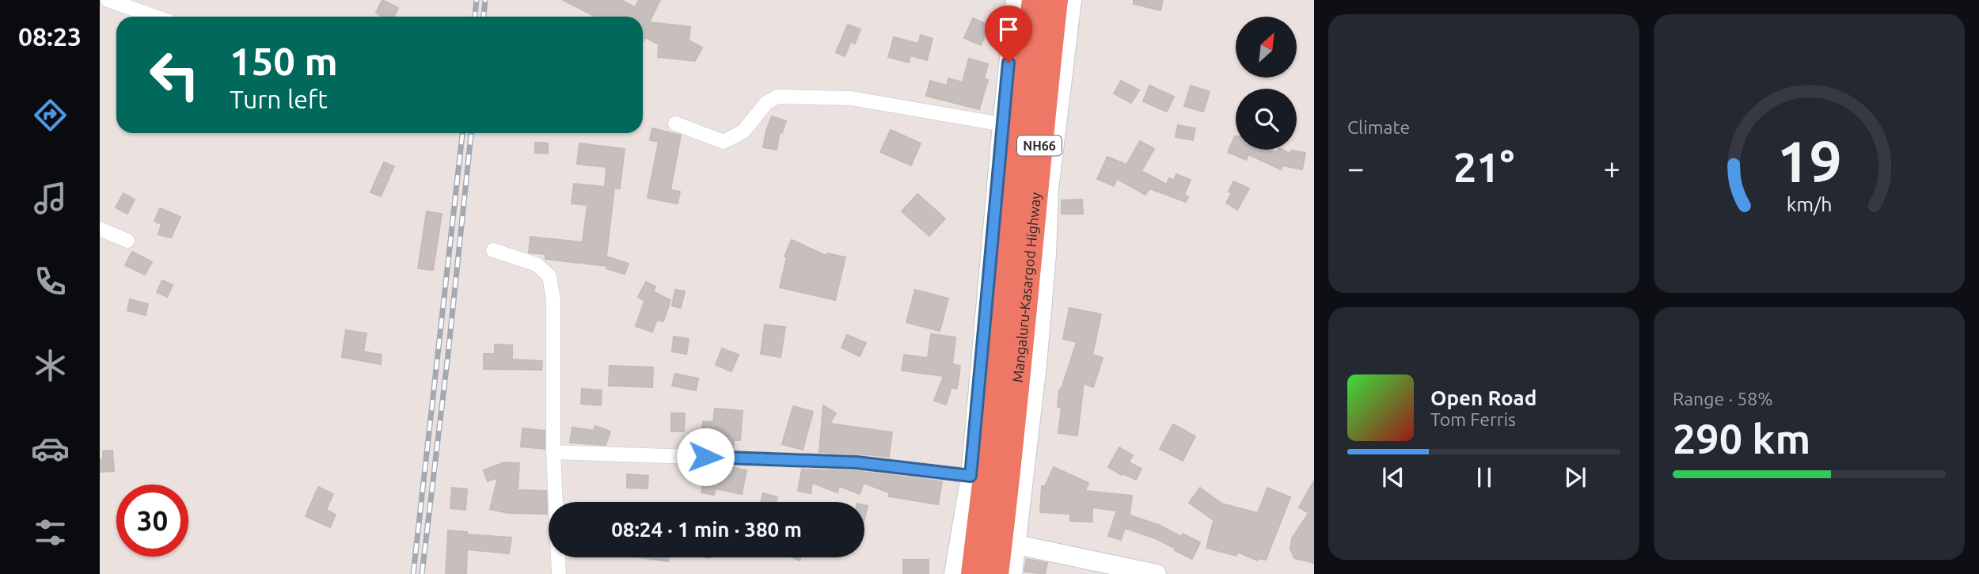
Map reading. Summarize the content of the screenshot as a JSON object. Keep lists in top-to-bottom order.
{
  "streets": {
    "highway": ["NH66", "Mangaluru-Kasargod Highway"]
  },
  "north": "top right",
  "page": {
    "tabs": "08:23",
    "tile": [
      "Climate",
      ["Range · 58%", "290 km"]
    ],
    "turn": ["150 m", "Turn left"],
    "heat": ["−", "21°", "+"],
    "song": ["Open Road", "Tom Ferris"],
    "limit": "30",
    "trip": "08:24 · 1 min · 380 m",
    "gauge": ["19", "km/h"]
  }
}
